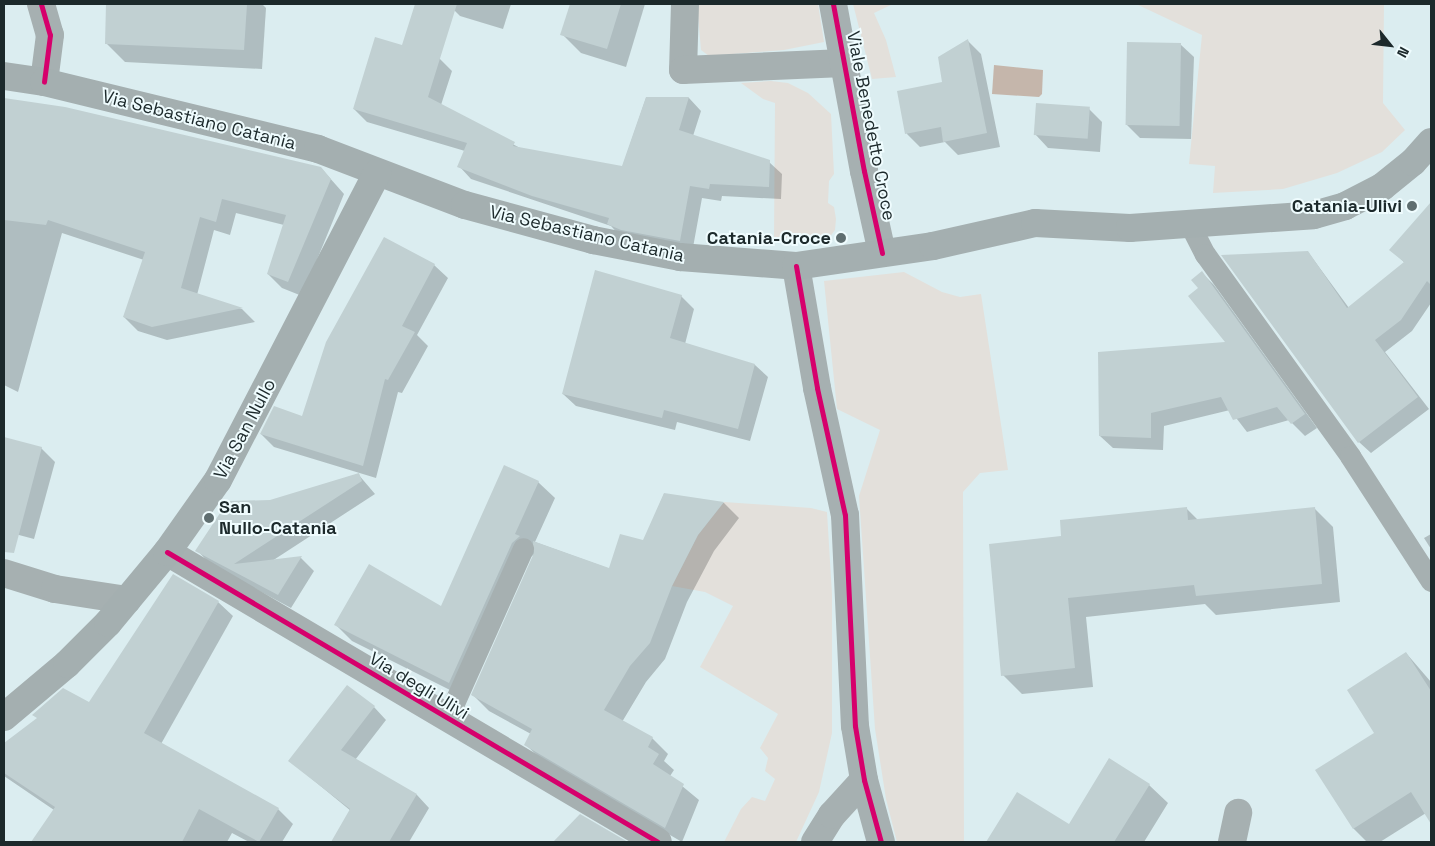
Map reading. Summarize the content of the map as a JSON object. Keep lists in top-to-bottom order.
{
  "streets": {
    "main road": ["Via Sebastiano Catania", "Via San Nullo"],
    "street": ["Viale Benedetto Croce", "Via degli Ulivi"]
  },
  "crossings": [
    ["Via Sebastiano Catania", "Viale Benedetto Croce"],
    ["Via Sebastiano Catania", "Via San Nullo"],
    ["Via San Nullo", "Via degli Ulivi"]
  ],
  "places": ["Catania-Ulivi", "Catania-Croce", "San Nullo-Catania"],
  "north": "bottom right"
}
